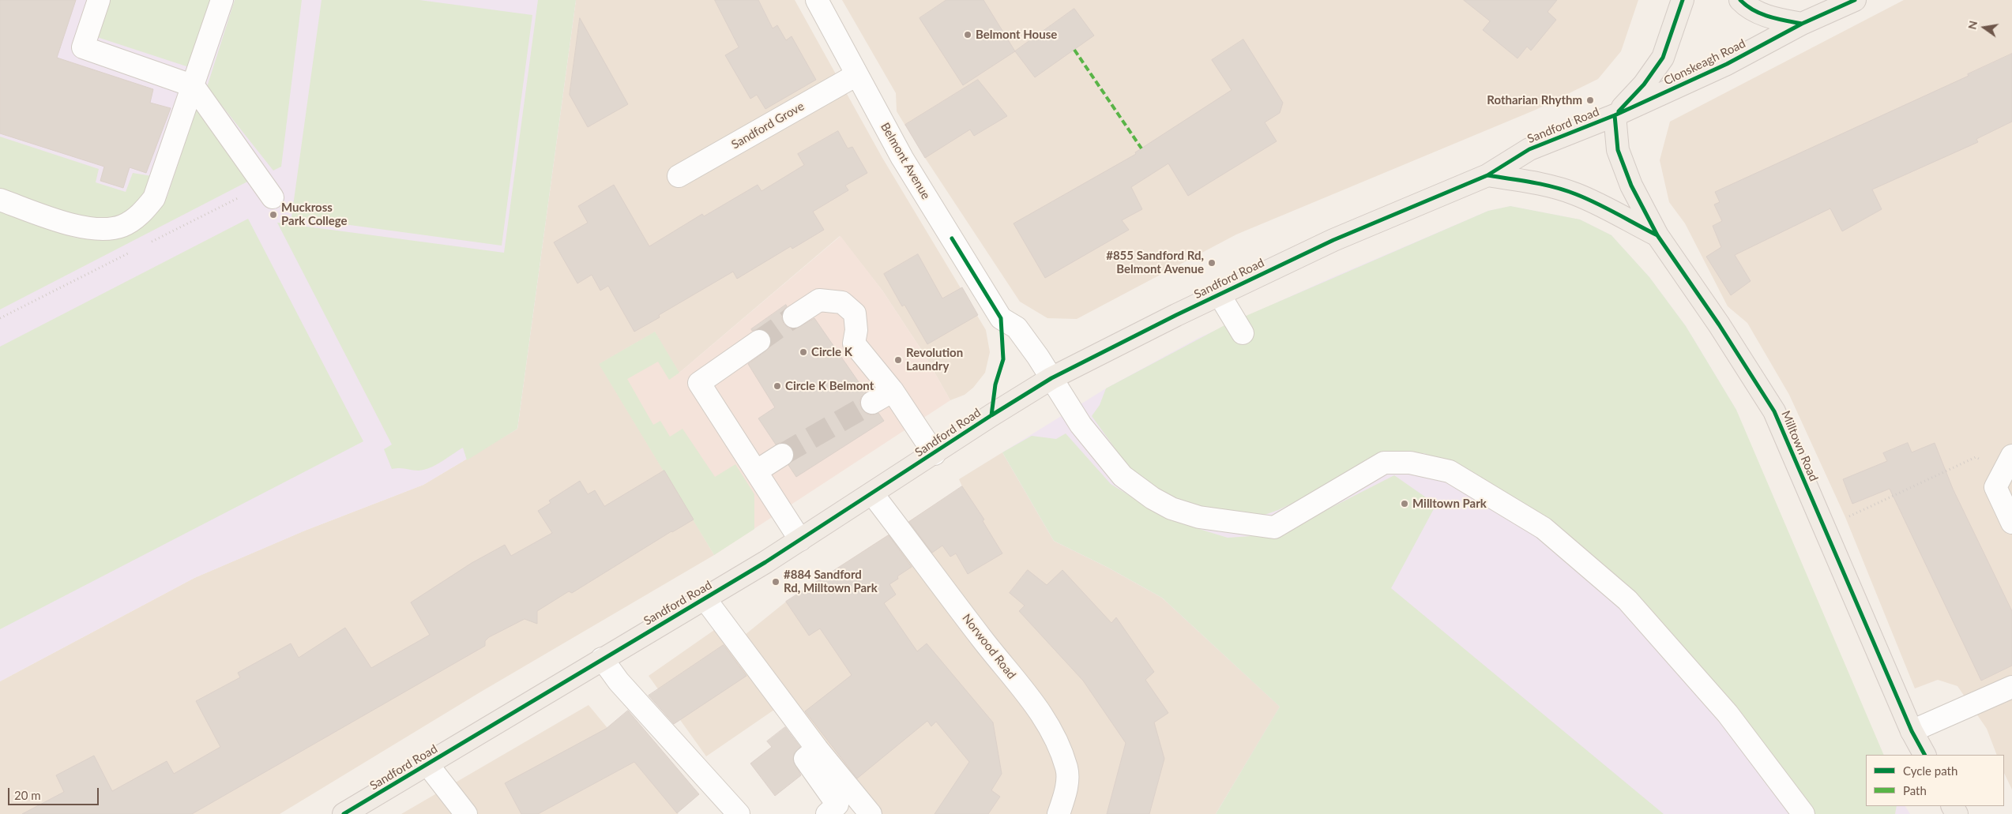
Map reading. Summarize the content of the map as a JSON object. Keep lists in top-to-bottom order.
{
  "streets": {
    "main road": ["Clonskeagh Road", "Sandford Road", "Milltown Road"],
    "street": ["Sandford Grove", "Belmont Avenue", "Norwood Road"]
  },
  "crossings": [
    ["Clonskeagh Road", "Sandford Road"],
    ["Clonskeagh Road", "Milltown Road"],
    ["Sandford Grove", "Belmont Avenue"],
    ["Sandford Road", "Belmont Avenue"],
    ["Sandford Road", "Milltown Road"],
    ["Sandford Road", "Norwood Road"]
  ],
  "places": [
    "Belmont House",
    "Rotharian Rhythm",
    "Muckross Park College",
    "#855 Sandford Rd, Belmont Avenue",
    "Circle K",
    "Revolution Laundry",
    "Circle K Belmont",
    "Milltown Park",
    "#884 Sandford Rd, Milltown Park"
  ],
  "legend": ["Cycle path", "Path"],
  "scale_bar": "20 m",
  "north": "left"
}
